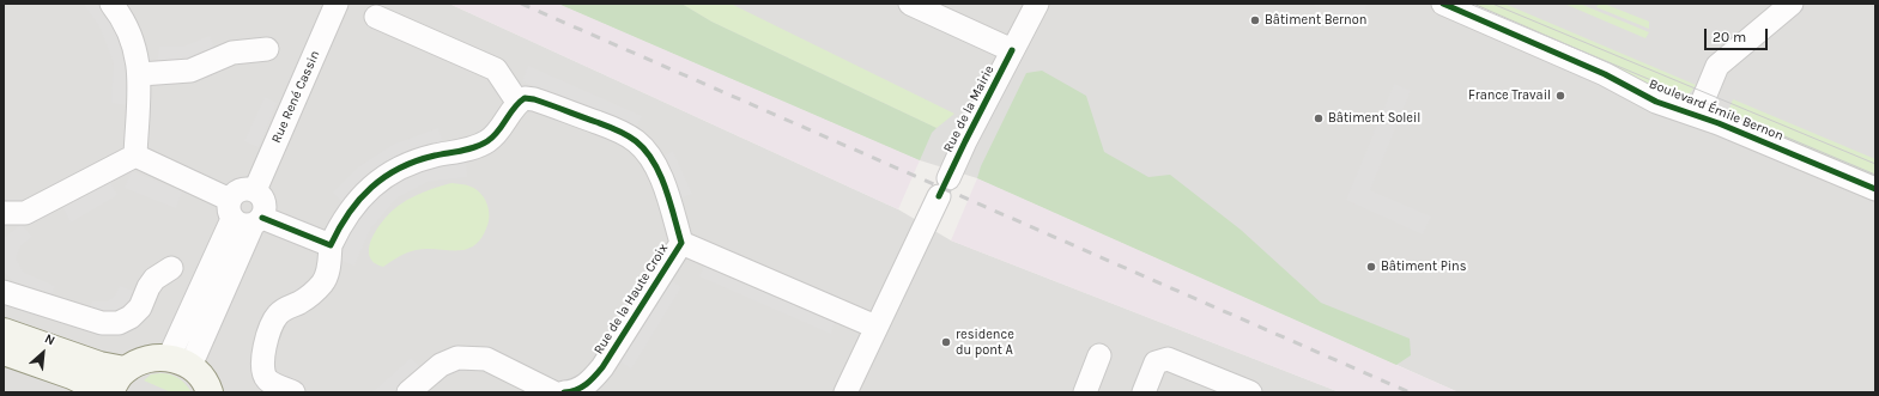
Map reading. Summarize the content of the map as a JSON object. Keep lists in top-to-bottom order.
{
  "streets": {
    "street": [
      "Rue René Cassin",
      "Rue de la Mairie",
      "Boulevard Émile Bernon",
      "Rue de la Haute Croix"
    ]
  },
  "crossings": [
    ["Rue de la Mairie", "Rue de la Haute Croix"]
  ],
  "places": [
    "Bâtiment Bernon",
    "France Travail",
    "Bâtiment Soleil",
    "Bâtiment Pins",
    "residence du pont A"
  ],
  "scale_bar": "20 m",
  "north": "top right"
}
